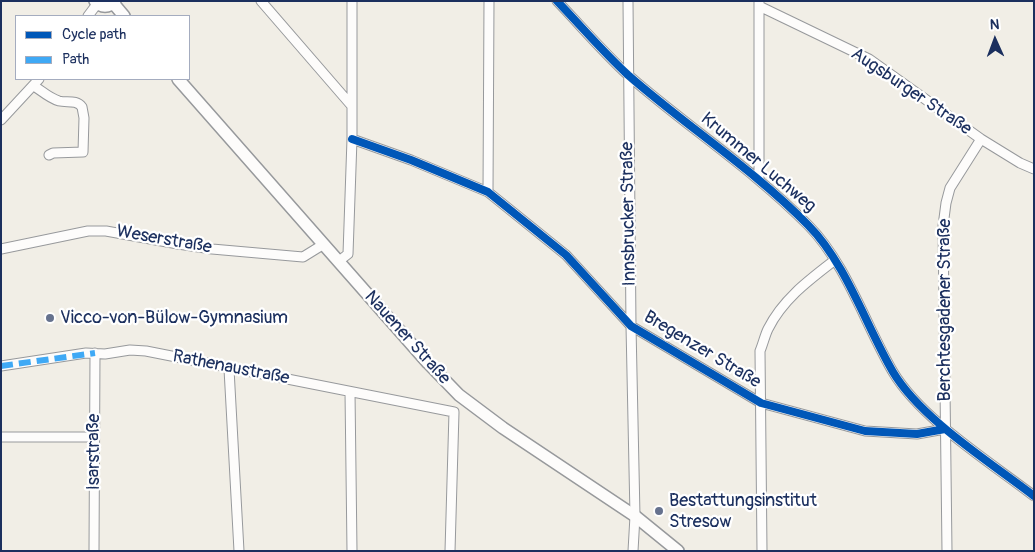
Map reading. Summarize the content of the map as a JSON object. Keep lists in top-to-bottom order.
{
  "streets": {
    "main road": ["Nauener Straße"],
    "street": [
      "Augsburger Straße",
      "Krummer Luchweg",
      "Innsbrucker Straße",
      "Weserstraße",
      "Berchtesgadener Straße",
      "Bregenzer Straße",
      "Rathenaustraße",
      "Isarstraße"
    ]
  },
  "crossings": [
    ["Augsburger Straße", "Berchtesgadener Straße"],
    ["Krummer Luchweg", "Innsbrucker Straße"],
    ["Krummer Luchweg", "Berchtesgadener Straße"],
    ["Krummer Luchweg", "Bregenzer Straße"],
    ["Innsbrucker Straße", "Nauener Straße"],
    ["Innsbrucker Straße", "Bregenzer Straße"],
    ["Weserstraße", "Nauener Straße"],
    ["Berchtesgadener Straße", "Bregenzer Straße"],
    ["Rathenaustraße", "Isarstraße"]
  ],
  "places": ["Vicco-von-Bülow-Gymnasium", "Bestattungsinstitut Stresow"],
  "legend": ["Cycle path", "Path"],
  "north": "top"
}
